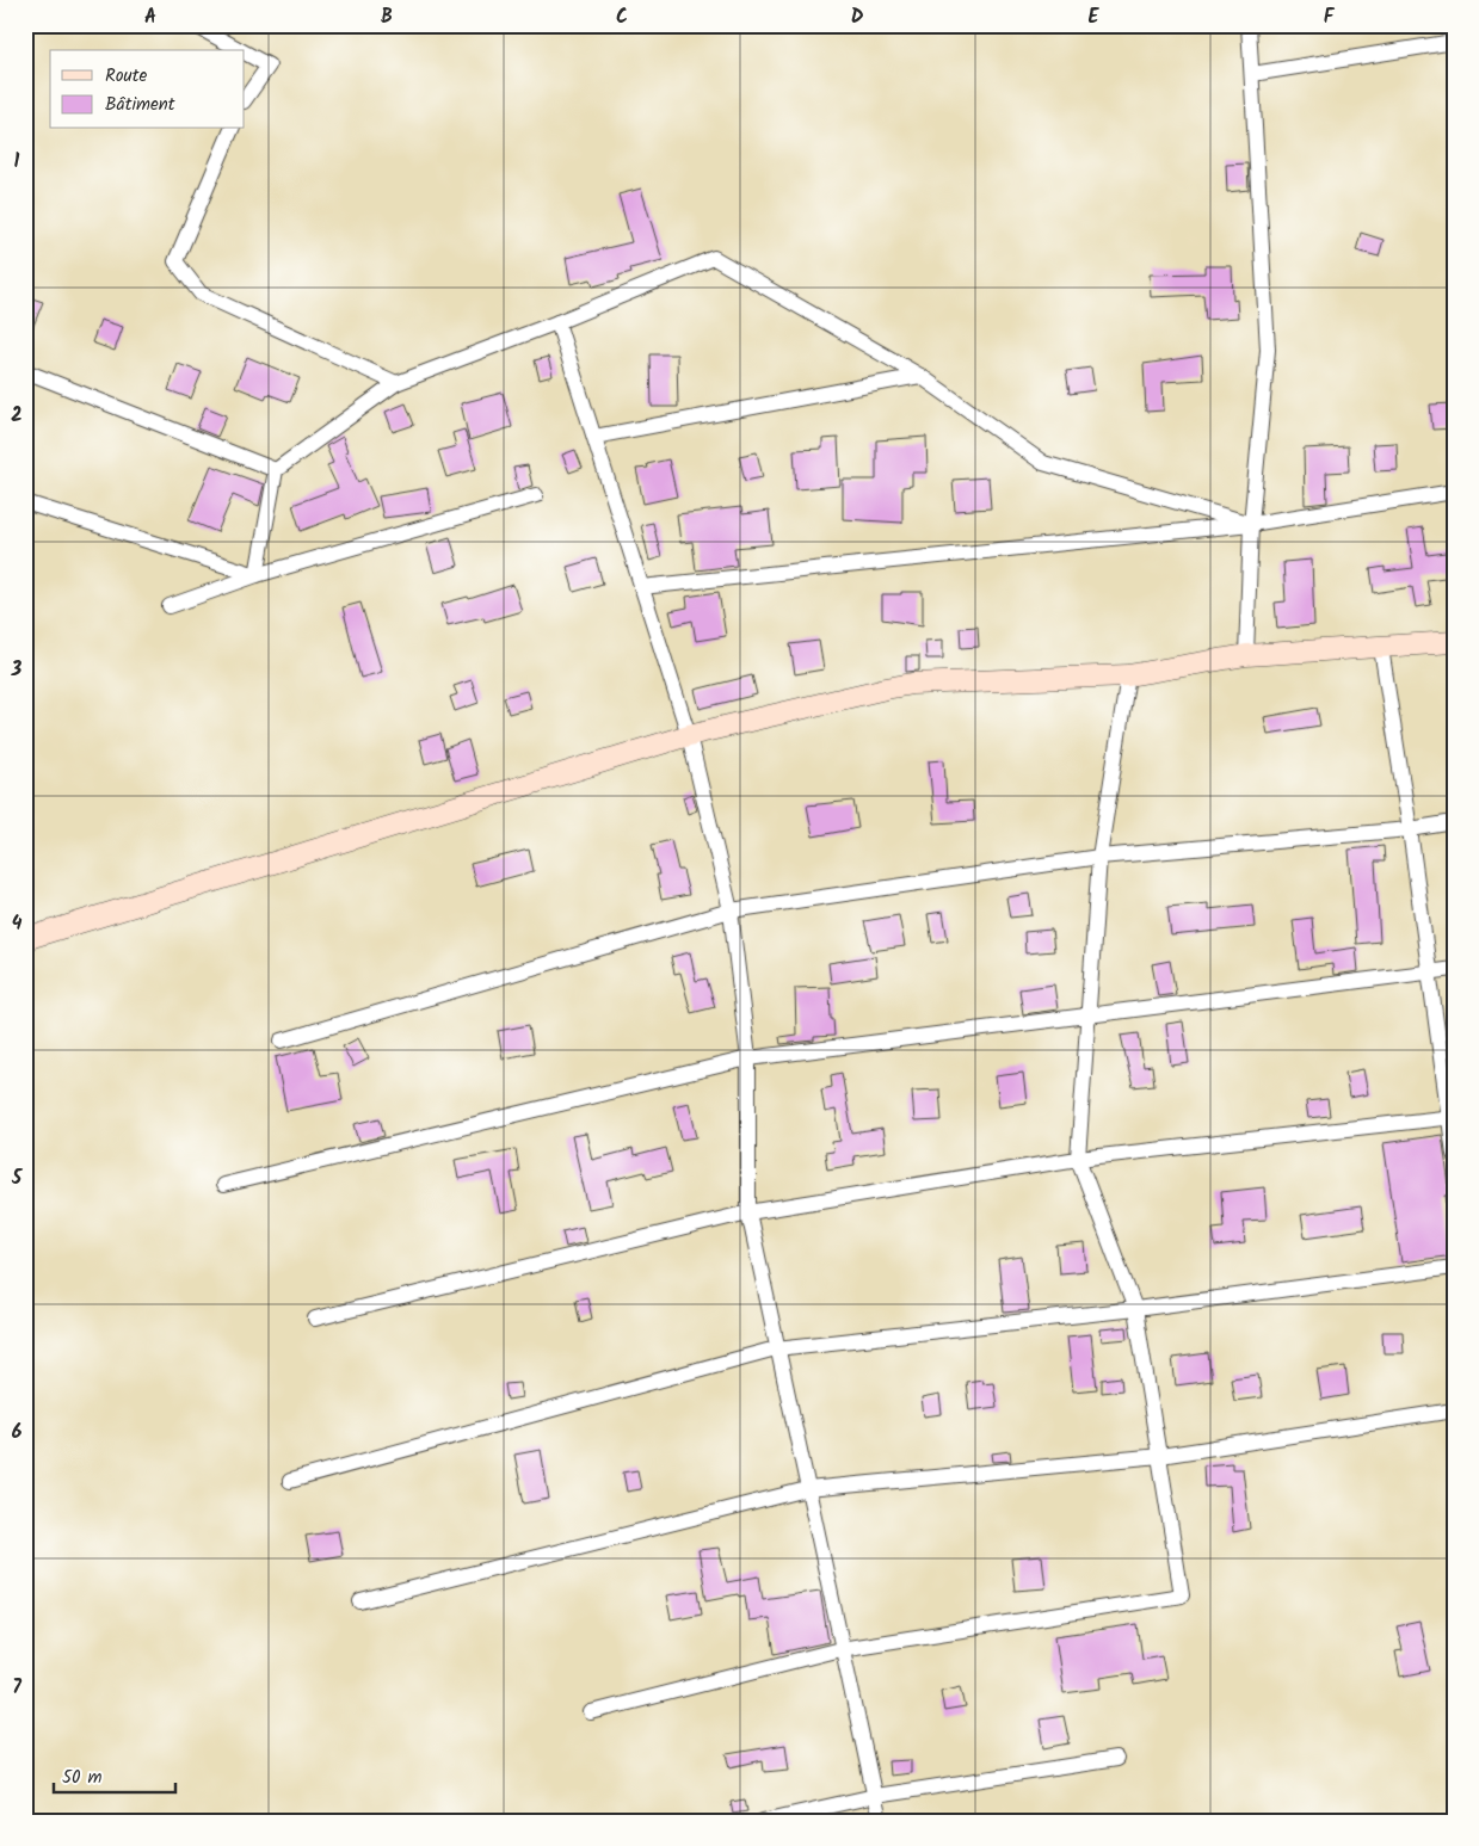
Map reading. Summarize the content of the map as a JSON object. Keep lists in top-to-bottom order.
{
  "legend": ["Route", "Bâtiment"],
  "scale_bar": "50 m",
  "grid": {
    "columns": [
      "A",
      "B",
      "C",
      "D",
      "E",
      "F"
    ],
    "rows": [
      "1",
      "2",
      "3",
      "4",
      "5",
      "6",
      "7"
    ]
  }
}
